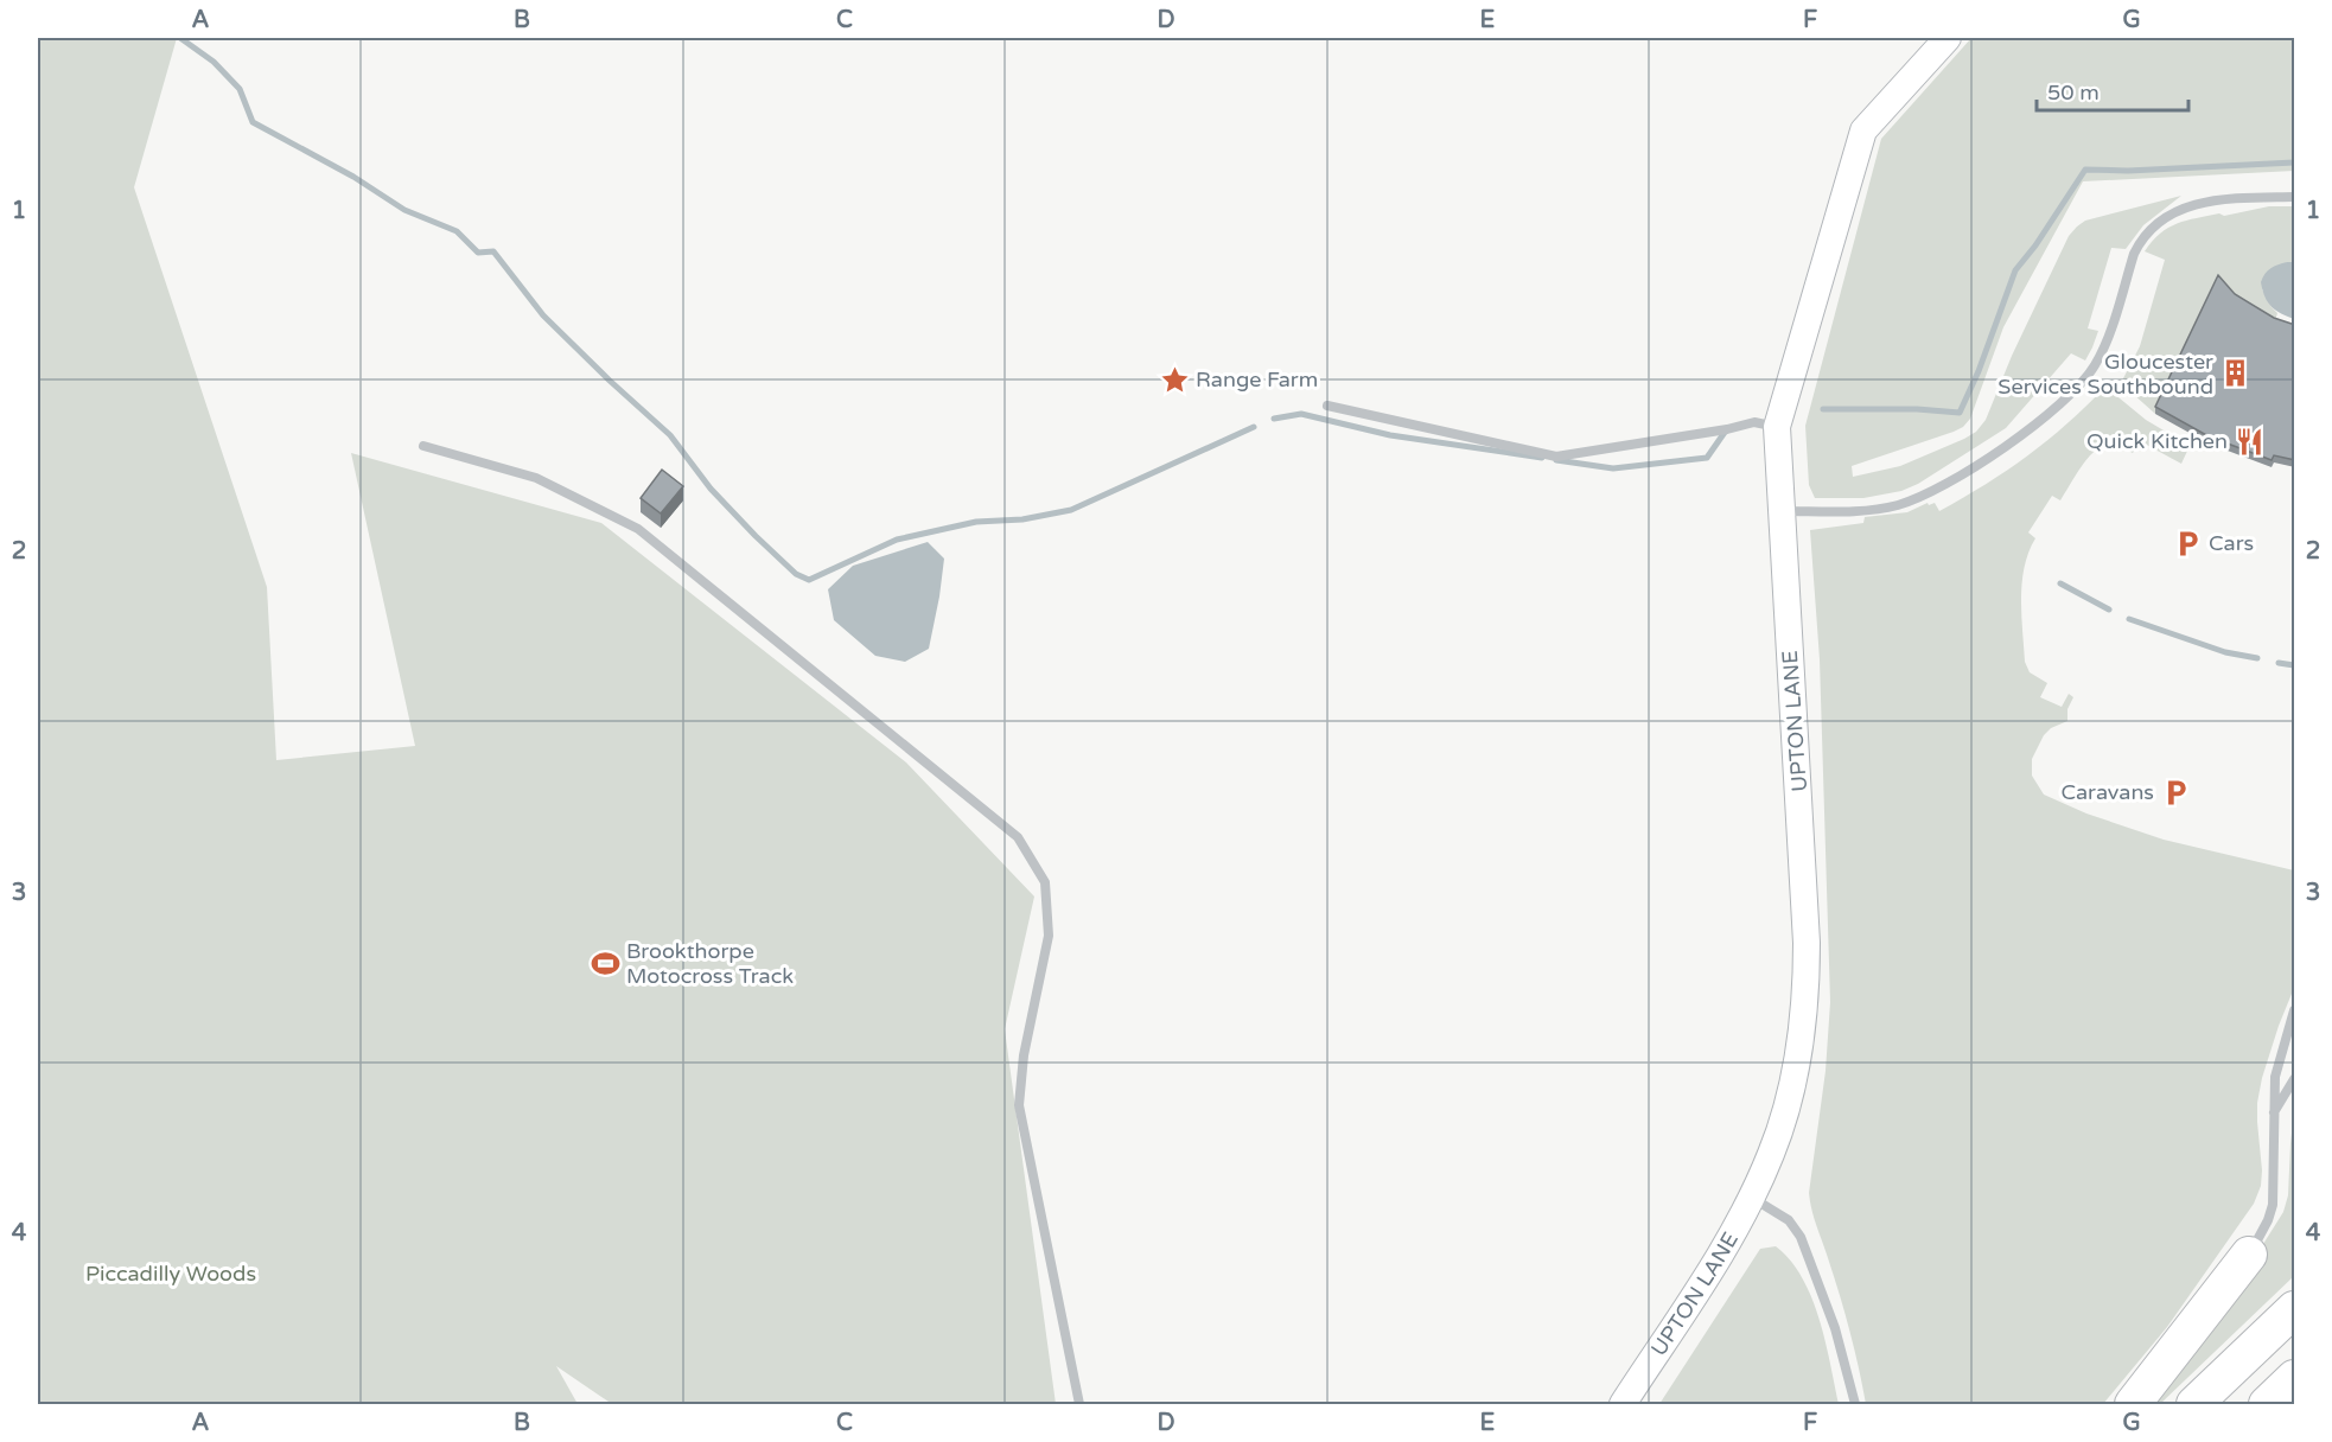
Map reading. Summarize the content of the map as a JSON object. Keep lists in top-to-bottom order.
{
  "streets": {
    "street": ["UPTON LANE"]
  },
  "parks": ["Piccadilly Woods"],
  "places": {
    "building": ["Gloucester Services Southbound"],
    "place": ["Range Farm"],
    "restaurant": ["Quick Kitchen"],
    "parking": ["Cars", "Caravans"],
    "sports": ["Brookthorpe Motocross Track"]
  },
  "scale_bar": "50 m",
  "grid": {
    "columns": [
      "A",
      "B",
      "C",
      "D",
      "E",
      "F",
      "G"
    ],
    "rows": [
      "1",
      "2",
      "3",
      "4"
    ]
  }
}
